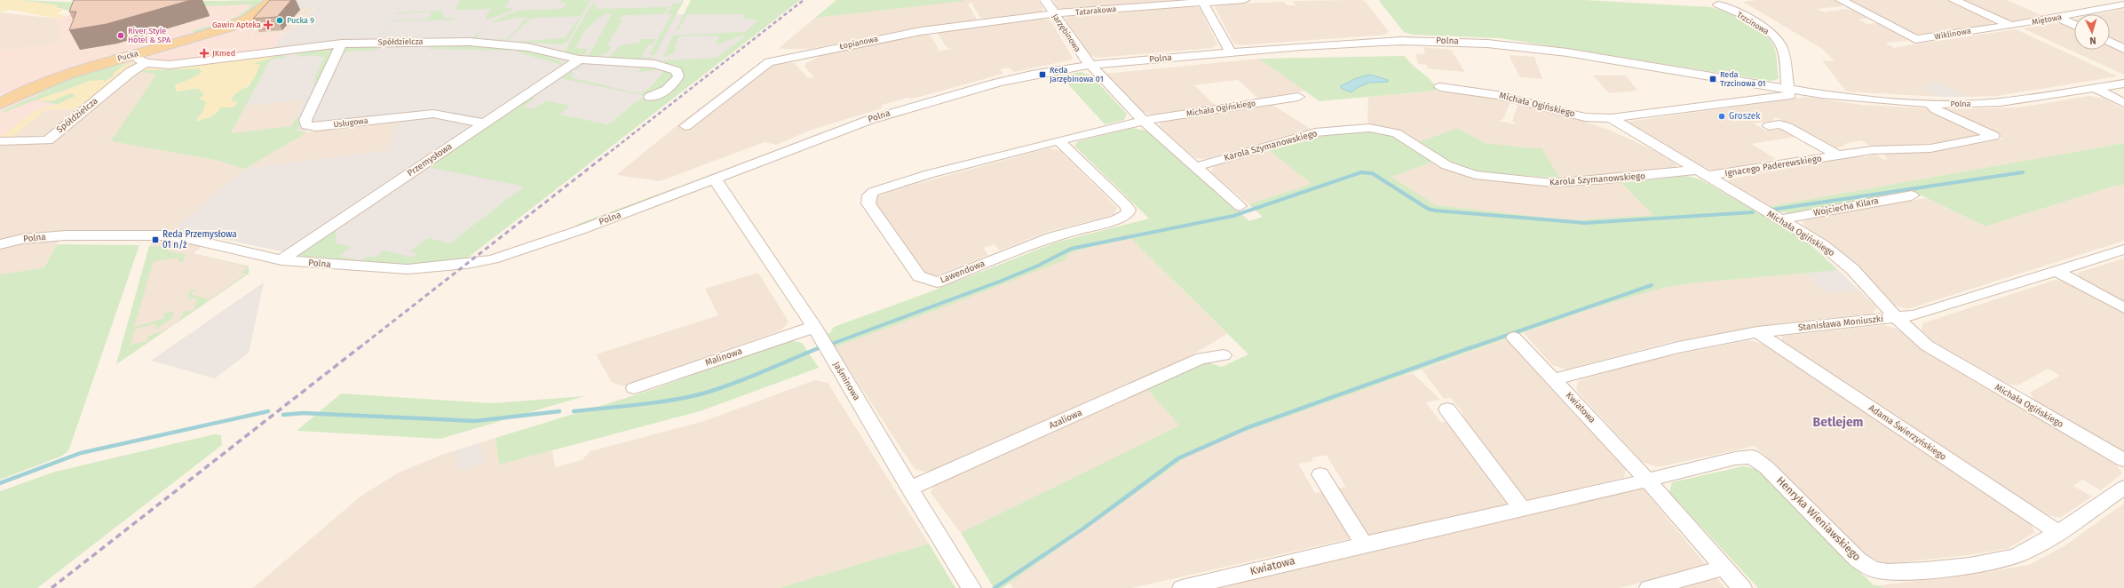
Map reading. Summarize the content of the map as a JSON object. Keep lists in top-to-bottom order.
{
  "streets": {
    "main road": ["Pucka"],
    "street": [
      "Tatarakowa",
      "Miętowa",
      "Trzcinowa",
      "Jarzębinowa",
      "Wiklinowa",
      "Polna",
      "Spółdzielcza",
      "Łopianowa",
      "Michała Ogińskiego",
      "Usługowa",
      "Karola Szymanowskiego",
      "Przemysłowa",
      "Ignacego Paderewskiego",
      "Wojciecha Kilara",
      "Lawendowa",
      "Stanisława Moniuszki",
      "Malinowa",
      "Jaśminowa",
      "Kwiatowa",
      "Azaliowa",
      "Adama Świerzyńskiego",
      "Henryka Wieniawskiego"
    ]
  },
  "crossings": [
    ["Tatarakowa", "Jarzębinowa"],
    ["Tatarakowa", "Łopianowa"],
    ["Miętowa", "Wiklinowa"],
    ["Trzcinowa", "Polna"],
    ["Jarzębinowa", "Polna"],
    ["Jarzębinowa", "Łopianowa"],
    ["Polna", "Michała Ogińskiego"],
    ["Polna", "Przemysłowa"],
    ["Polna", "Ignacego Paderewskiego"],
    ["Polna", "Jaśminowa"],
    ["Spółdzielcza", "Pucka"],
    ["Spółdzielcza", "Usługowa"],
    ["Spółdzielcza", "Przemysłowa"],
    ["Michała Ogińskiego", "Karola Szymanowskiego"],
    ["Michała Ogińskiego", "Ignacego Paderewskiego"],
    ["Michała Ogińskiego", "Wojciecha Kilara"],
    ["Michała Ogińskiego", "Lawendowa"],
    ["Michała Ogińskiego", "Stanisława Moniuszki"],
    ["Usługowa", "Przemysłowa"],
    ["Karola Szymanowskiego", "Ignacego Paderewskiego"],
    ["Stanisława Moniuszki", "Kwiatowa"],
    ["Stanisława Moniuszki", "Adama Świerzyńskiego"],
    ["Malinowa", "Jaśminowa"],
    ["Jaśminowa", "Azaliowa"],
    ["Kwiatowa", "Henryka Wieniawskiego"],
    ["Adama Świerzyńskiego", "Henryka Wieniawskiego"]
  ],
  "districts": ["Betlejem"],
  "places": {
    "other": ["Pucka 9", "River Style Hotel & SPA", "Groszek"],
    "health": ["Gawin Apteka", "JKmed"],
    "transit": ["Reda Jarzębinowa 01", "Reda Trzcinowa 01", "Reda Przemysłowa 01 n/ż"]
  },
  "north": "bottom"
}
